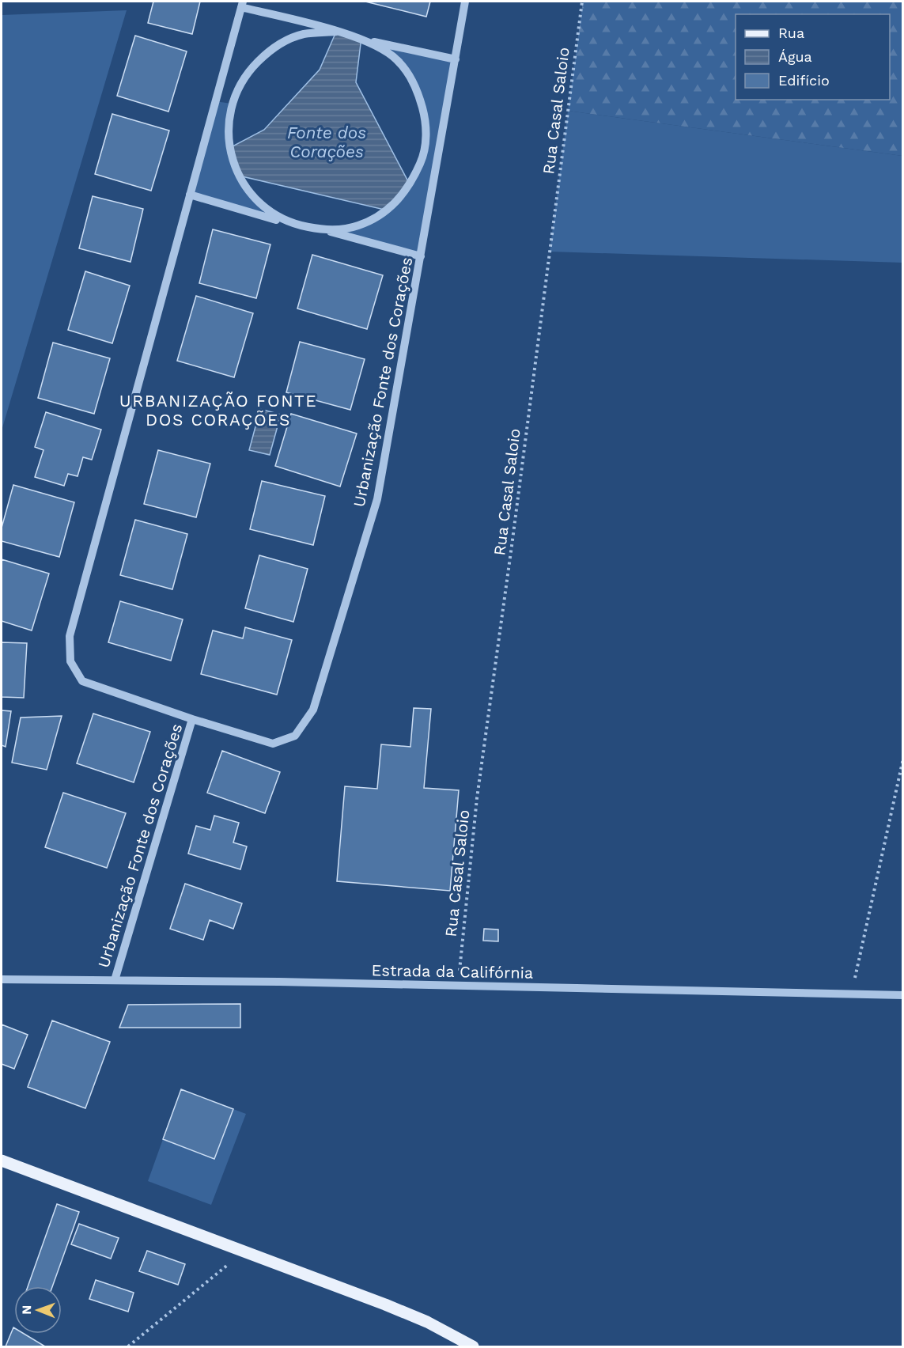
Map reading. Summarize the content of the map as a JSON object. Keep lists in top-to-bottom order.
{
  "streets": {
    "street": ["Urbanização Fonte dos Corações", "Estrada da Califórnia"],
    "path": ["Rua Casal Saloio"]
  },
  "crossings": [
    ["Rua Casal Saloio", "Estrada da Califórnia"],
    ["Urbanização Fonte dos Corações", "Estrada da Califórnia"]
  ],
  "districts": ["URBANIZAÇÃO FONTE DOS CORAÇÕES"],
  "water": ["Fonte dos Corações"],
  "legend": ["Rua", "Água", "Edifício"],
  "north": "left"
}
